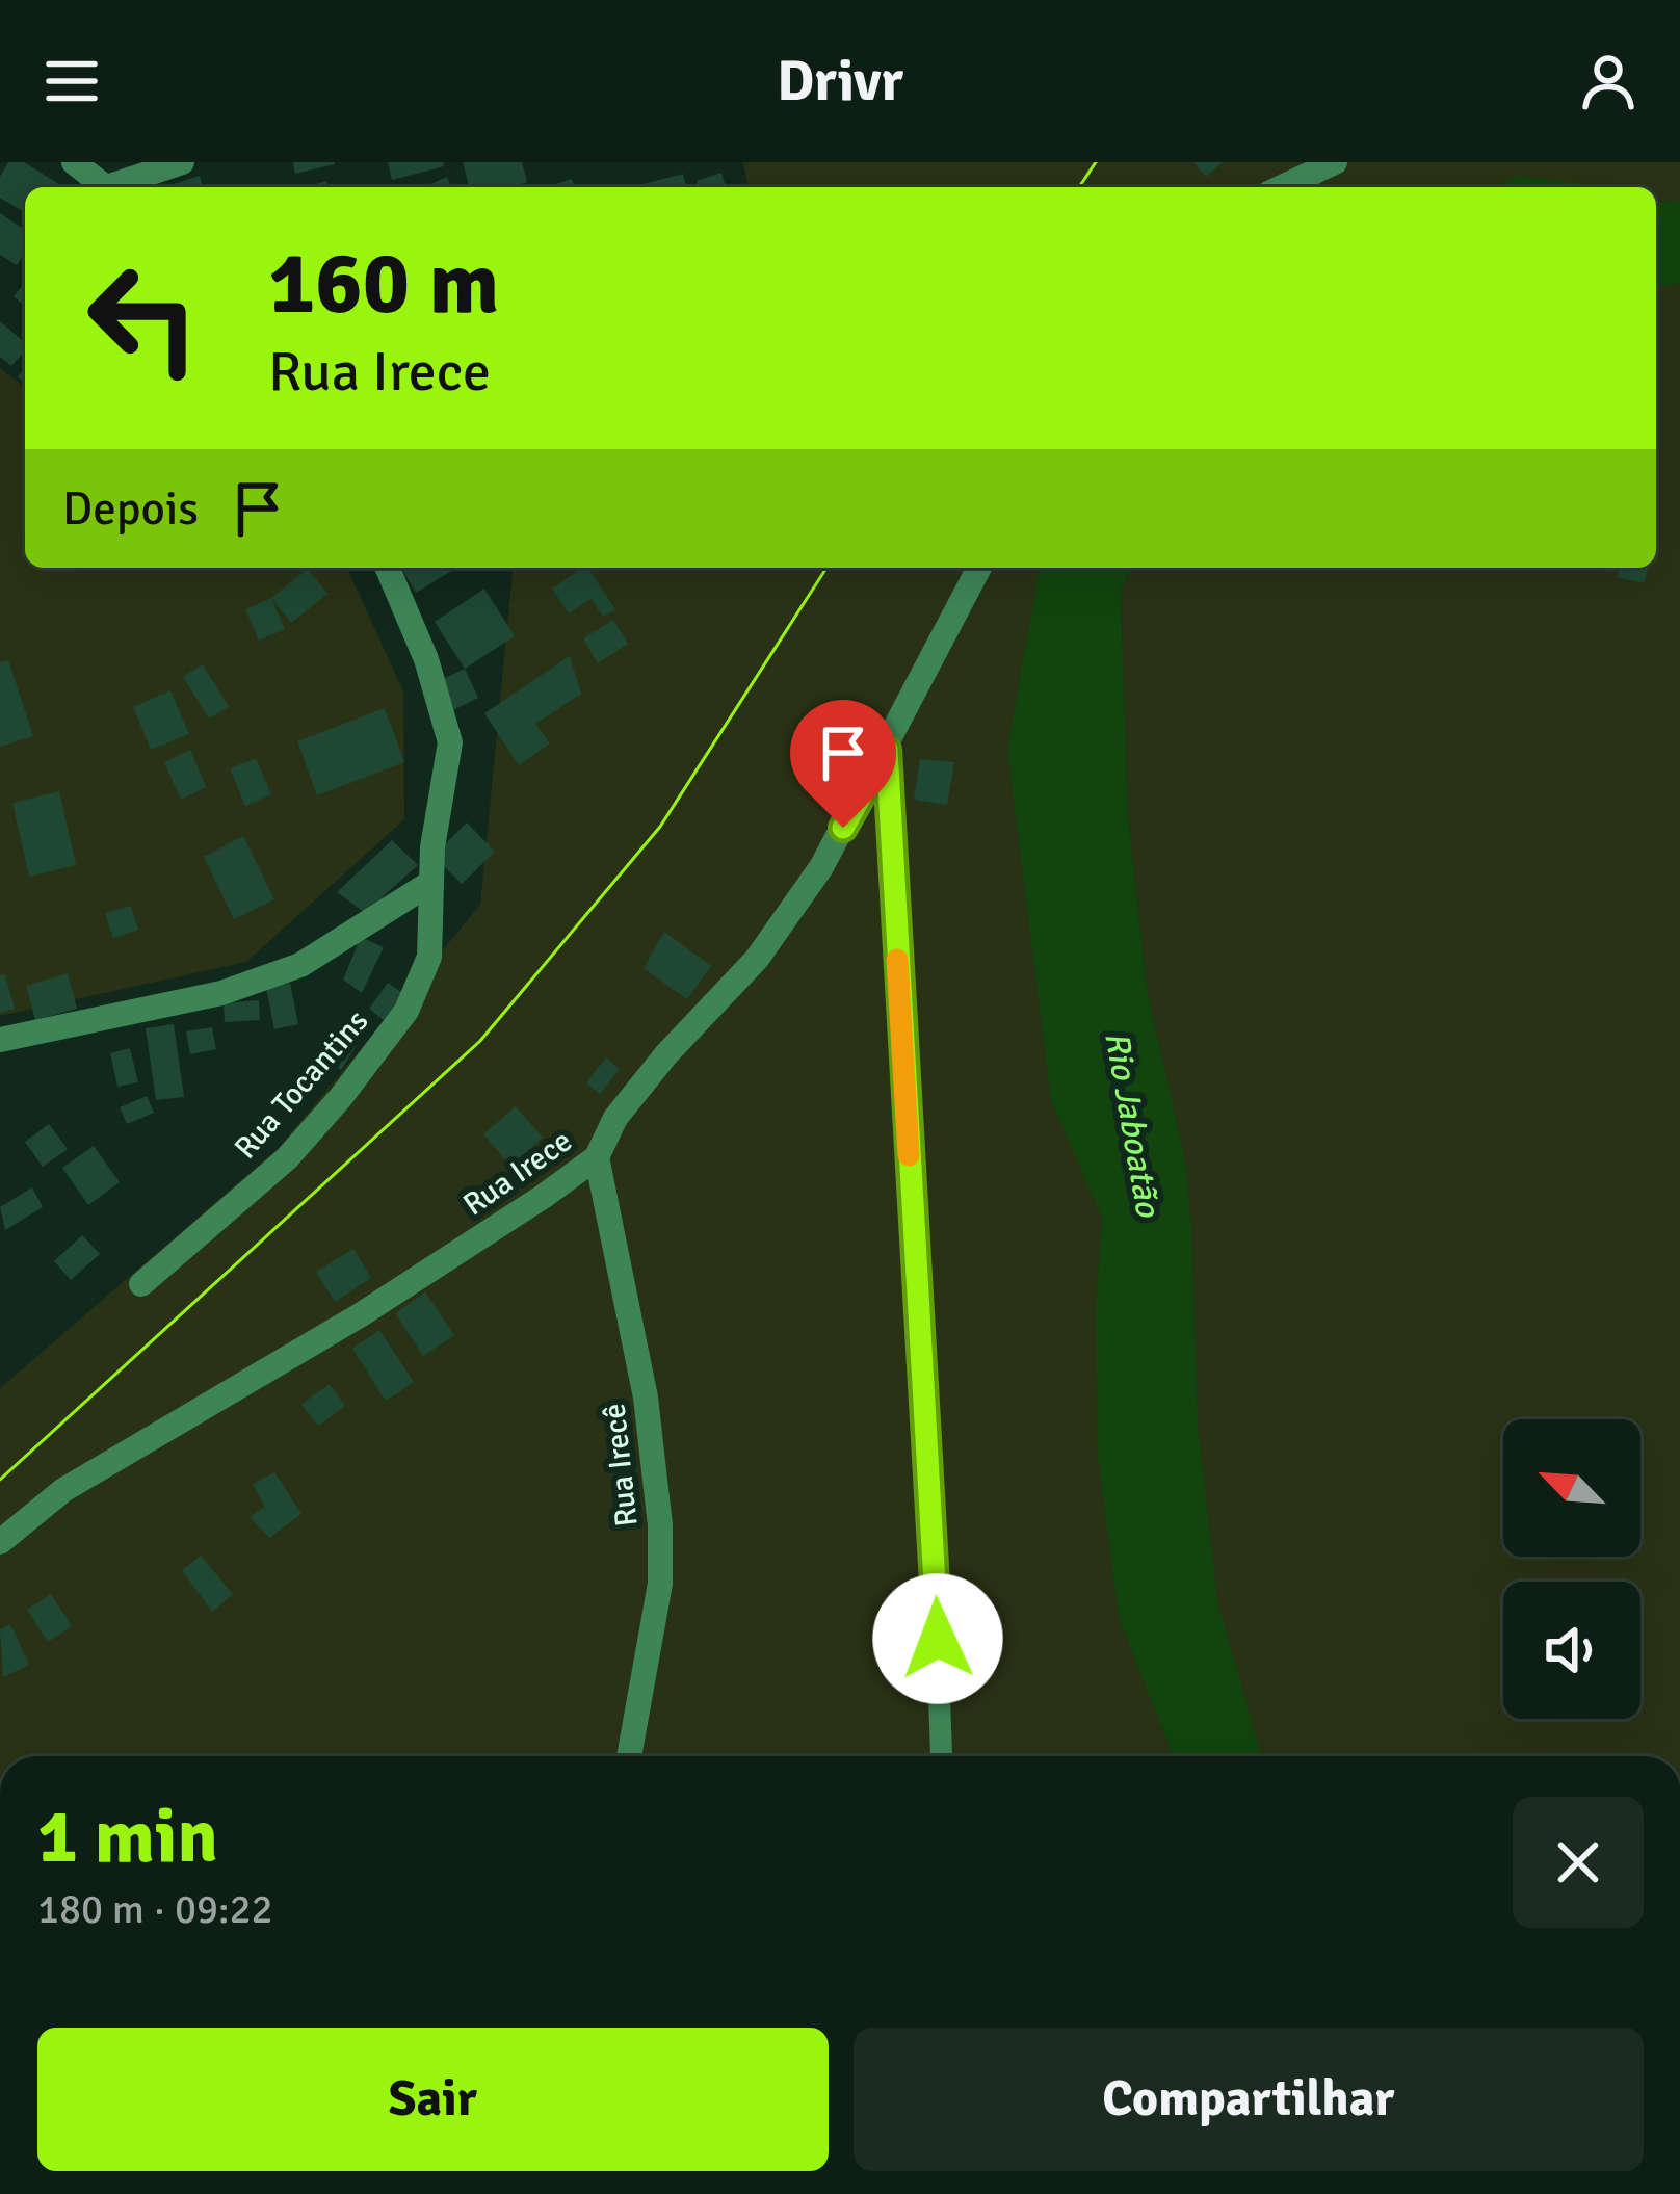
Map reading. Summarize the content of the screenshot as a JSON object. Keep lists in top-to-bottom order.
{
  "streets": {
    "street": ["Rua Tocantins", "Rua Irece", "Rua Irecê"]
  },
  "crossings": [
    ["Rua Irece", "Rua Irecê"]
  ],
  "water": ["Rio Jaboatão"],
  "north": "top left",
  "page": {
    "header": "Drivr",
    "turn": ["160 m", "Rua Irece"],
    "then": "Depois",
    "heading": ["1 min", "180 m · 09:22"],
    "buttons": ["Sair", "Compartilhar"]
  }
}
